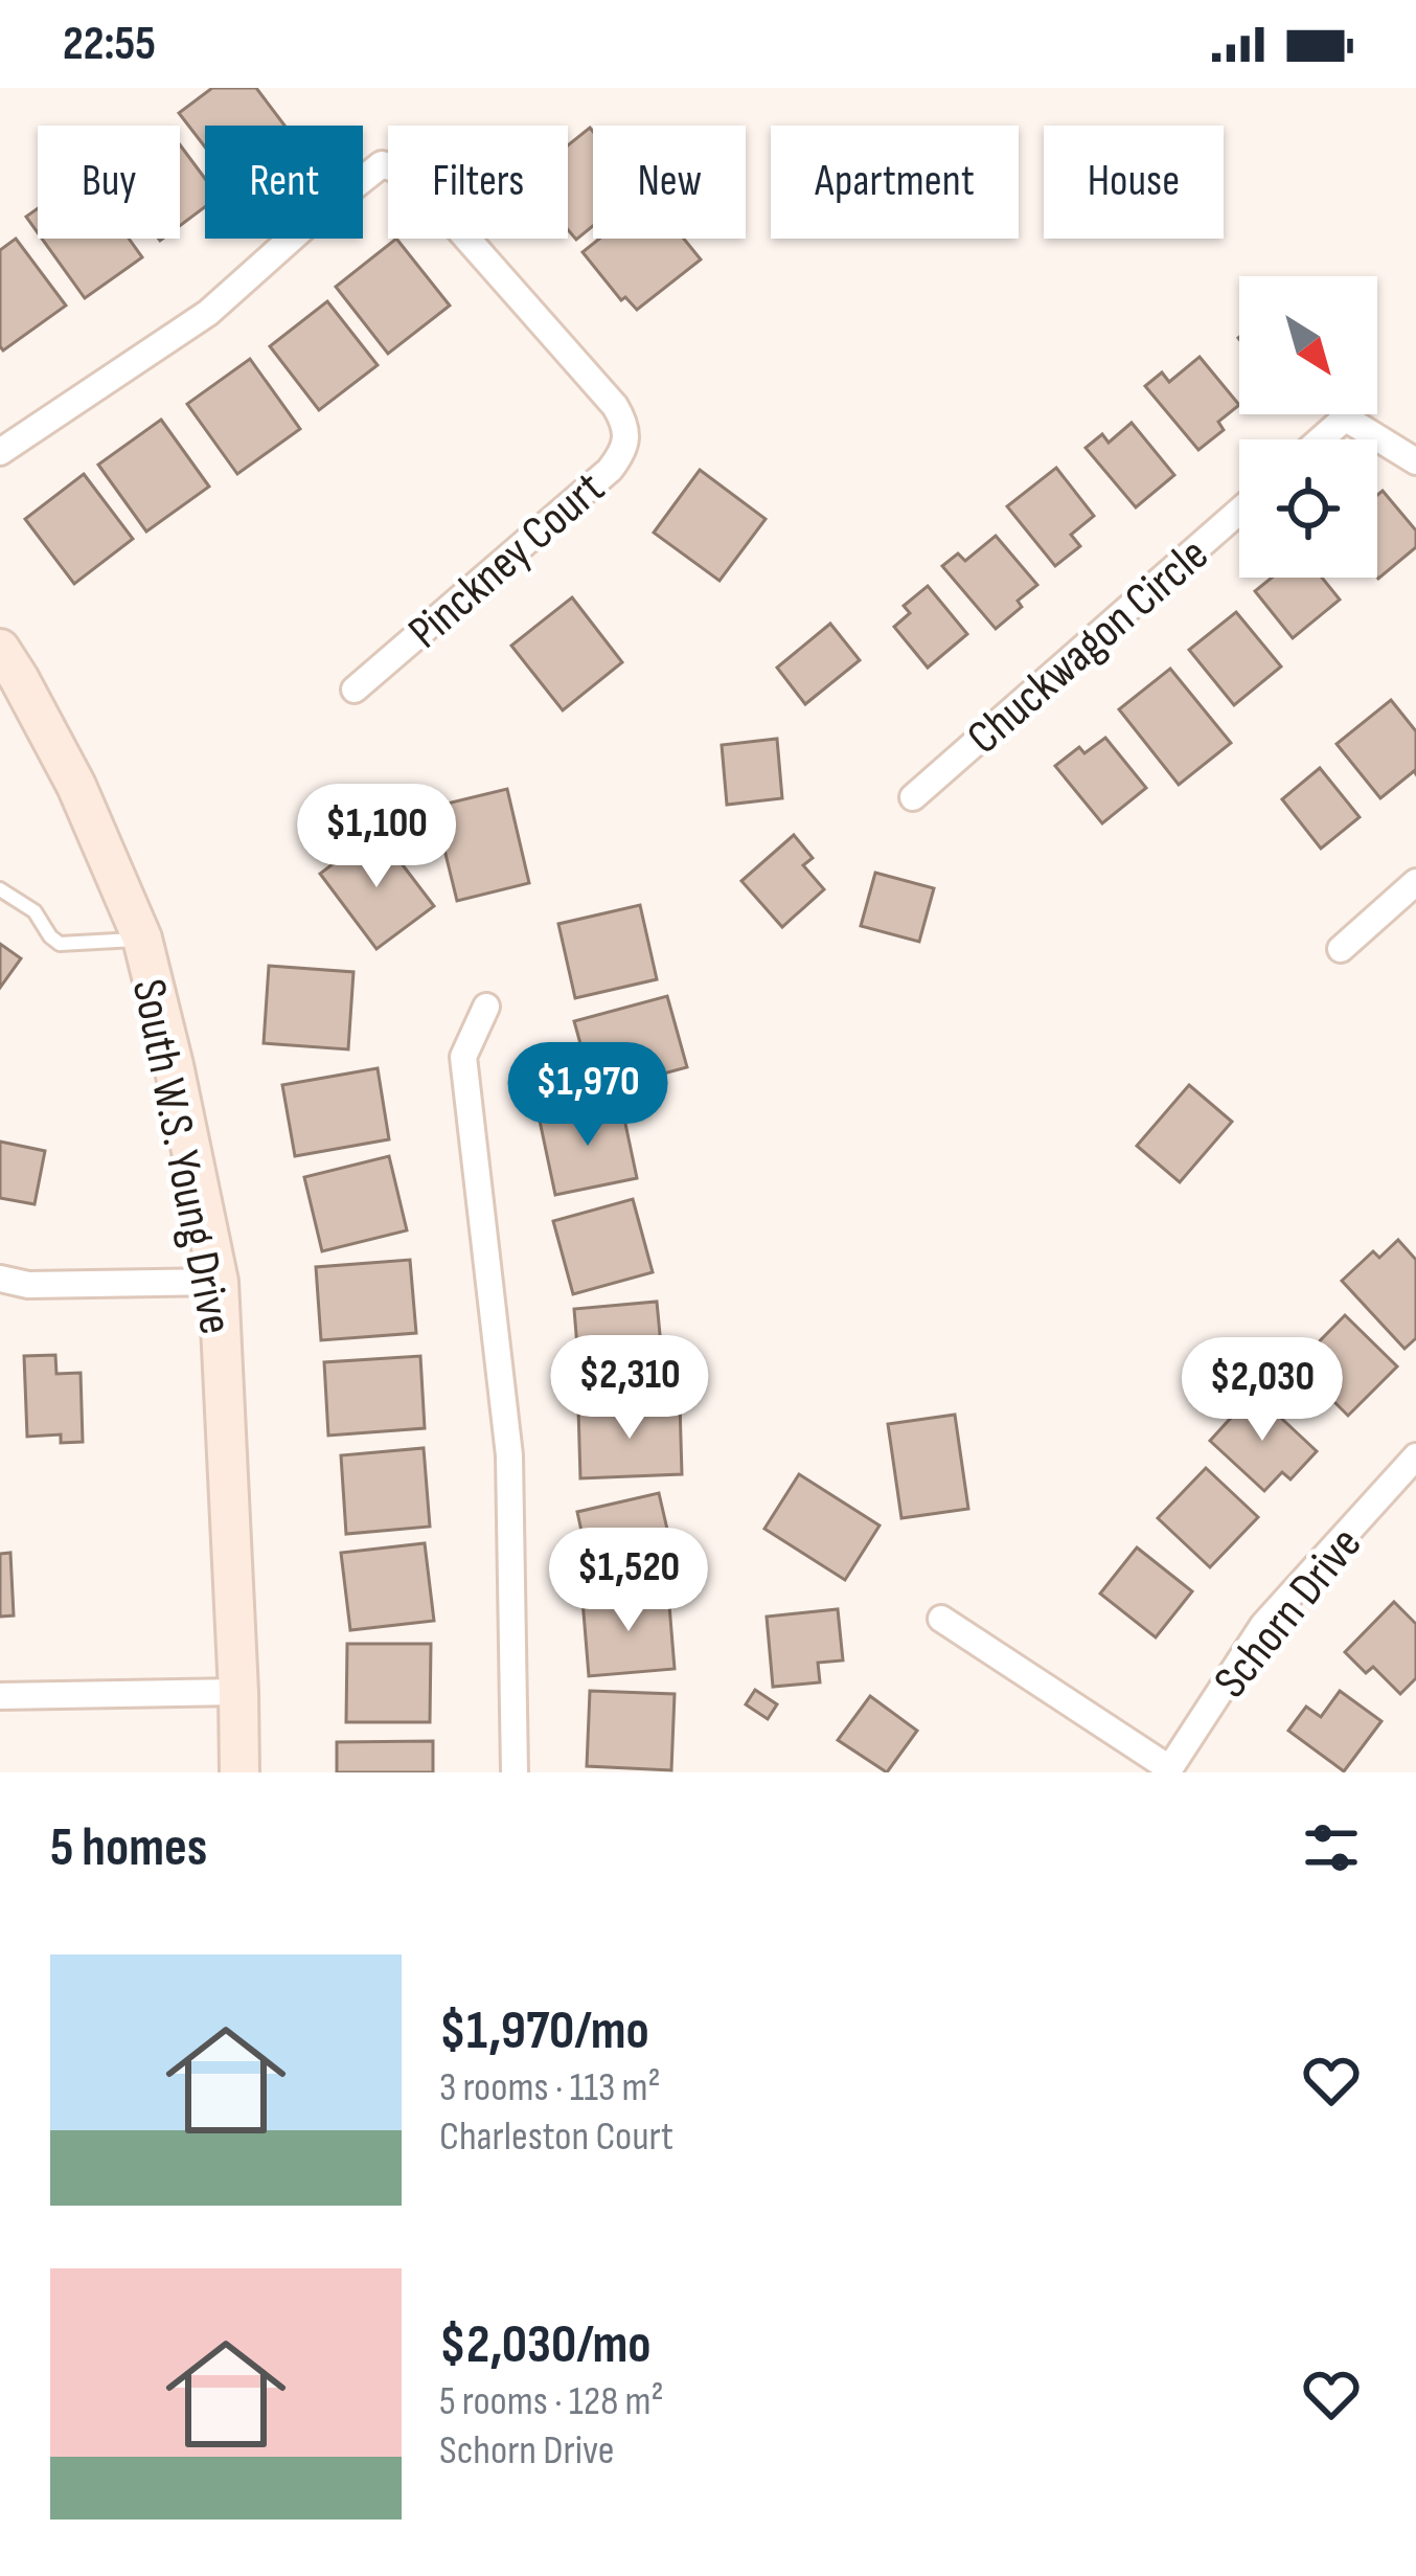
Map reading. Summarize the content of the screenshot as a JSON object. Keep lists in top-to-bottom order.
{
  "streets": {
    "main road": ["South W.S. Young Drive"],
    "street": ["Pinckney Court", "Chuckwagon Circle", "Schorn Drive"]
  },
  "north": "bottom right",
  "page": {
    "status": "22:55",
    "chip": [
      "Buy",
      "Rent",
      "Filters",
      "New",
      "Apartment",
      "House"
    ],
    "price": [
      "$1,100",
      "$1,970",
      "$2,310",
      "$2,030",
      "$1,520"
    ],
    "heading": "5 homes",
    "list": [
      {
        "name": "$1,970/mo",
        "note": "3 rooms · 113 m² · Charleston Court"
      },
      {
        "name": "$2,030/mo",
        "note": "5 rooms · 128 m² · Schorn Drive"
      }
    ]
  }
}
